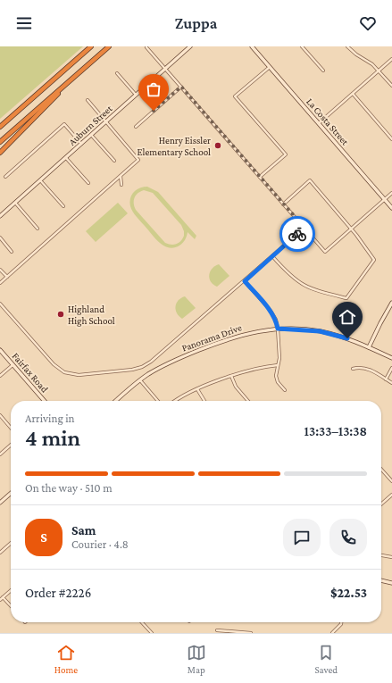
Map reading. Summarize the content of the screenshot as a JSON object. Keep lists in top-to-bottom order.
{
  "streets": {
    "street": [
      "La Costa Street",
      "Auburn Street",
      "Panorama Drive",
      "Fairfax Road"
    ]
  },
  "places": ["Henry Eissler Elementary School", "Highland High School"],
  "page": {
    "header": "Zuppa",
    "heading": ["4 min", "Arriving in", "13:33–13:38"],
    "panel": [
      "Sam",
      "Courier · 4.8",
      "Order #2226",
      "$22.53"
    ],
    "bar": "On the way · 510 m",
    "round": "S",
    "tabs": ["Home", "Map", "Saved"]
  }
}
